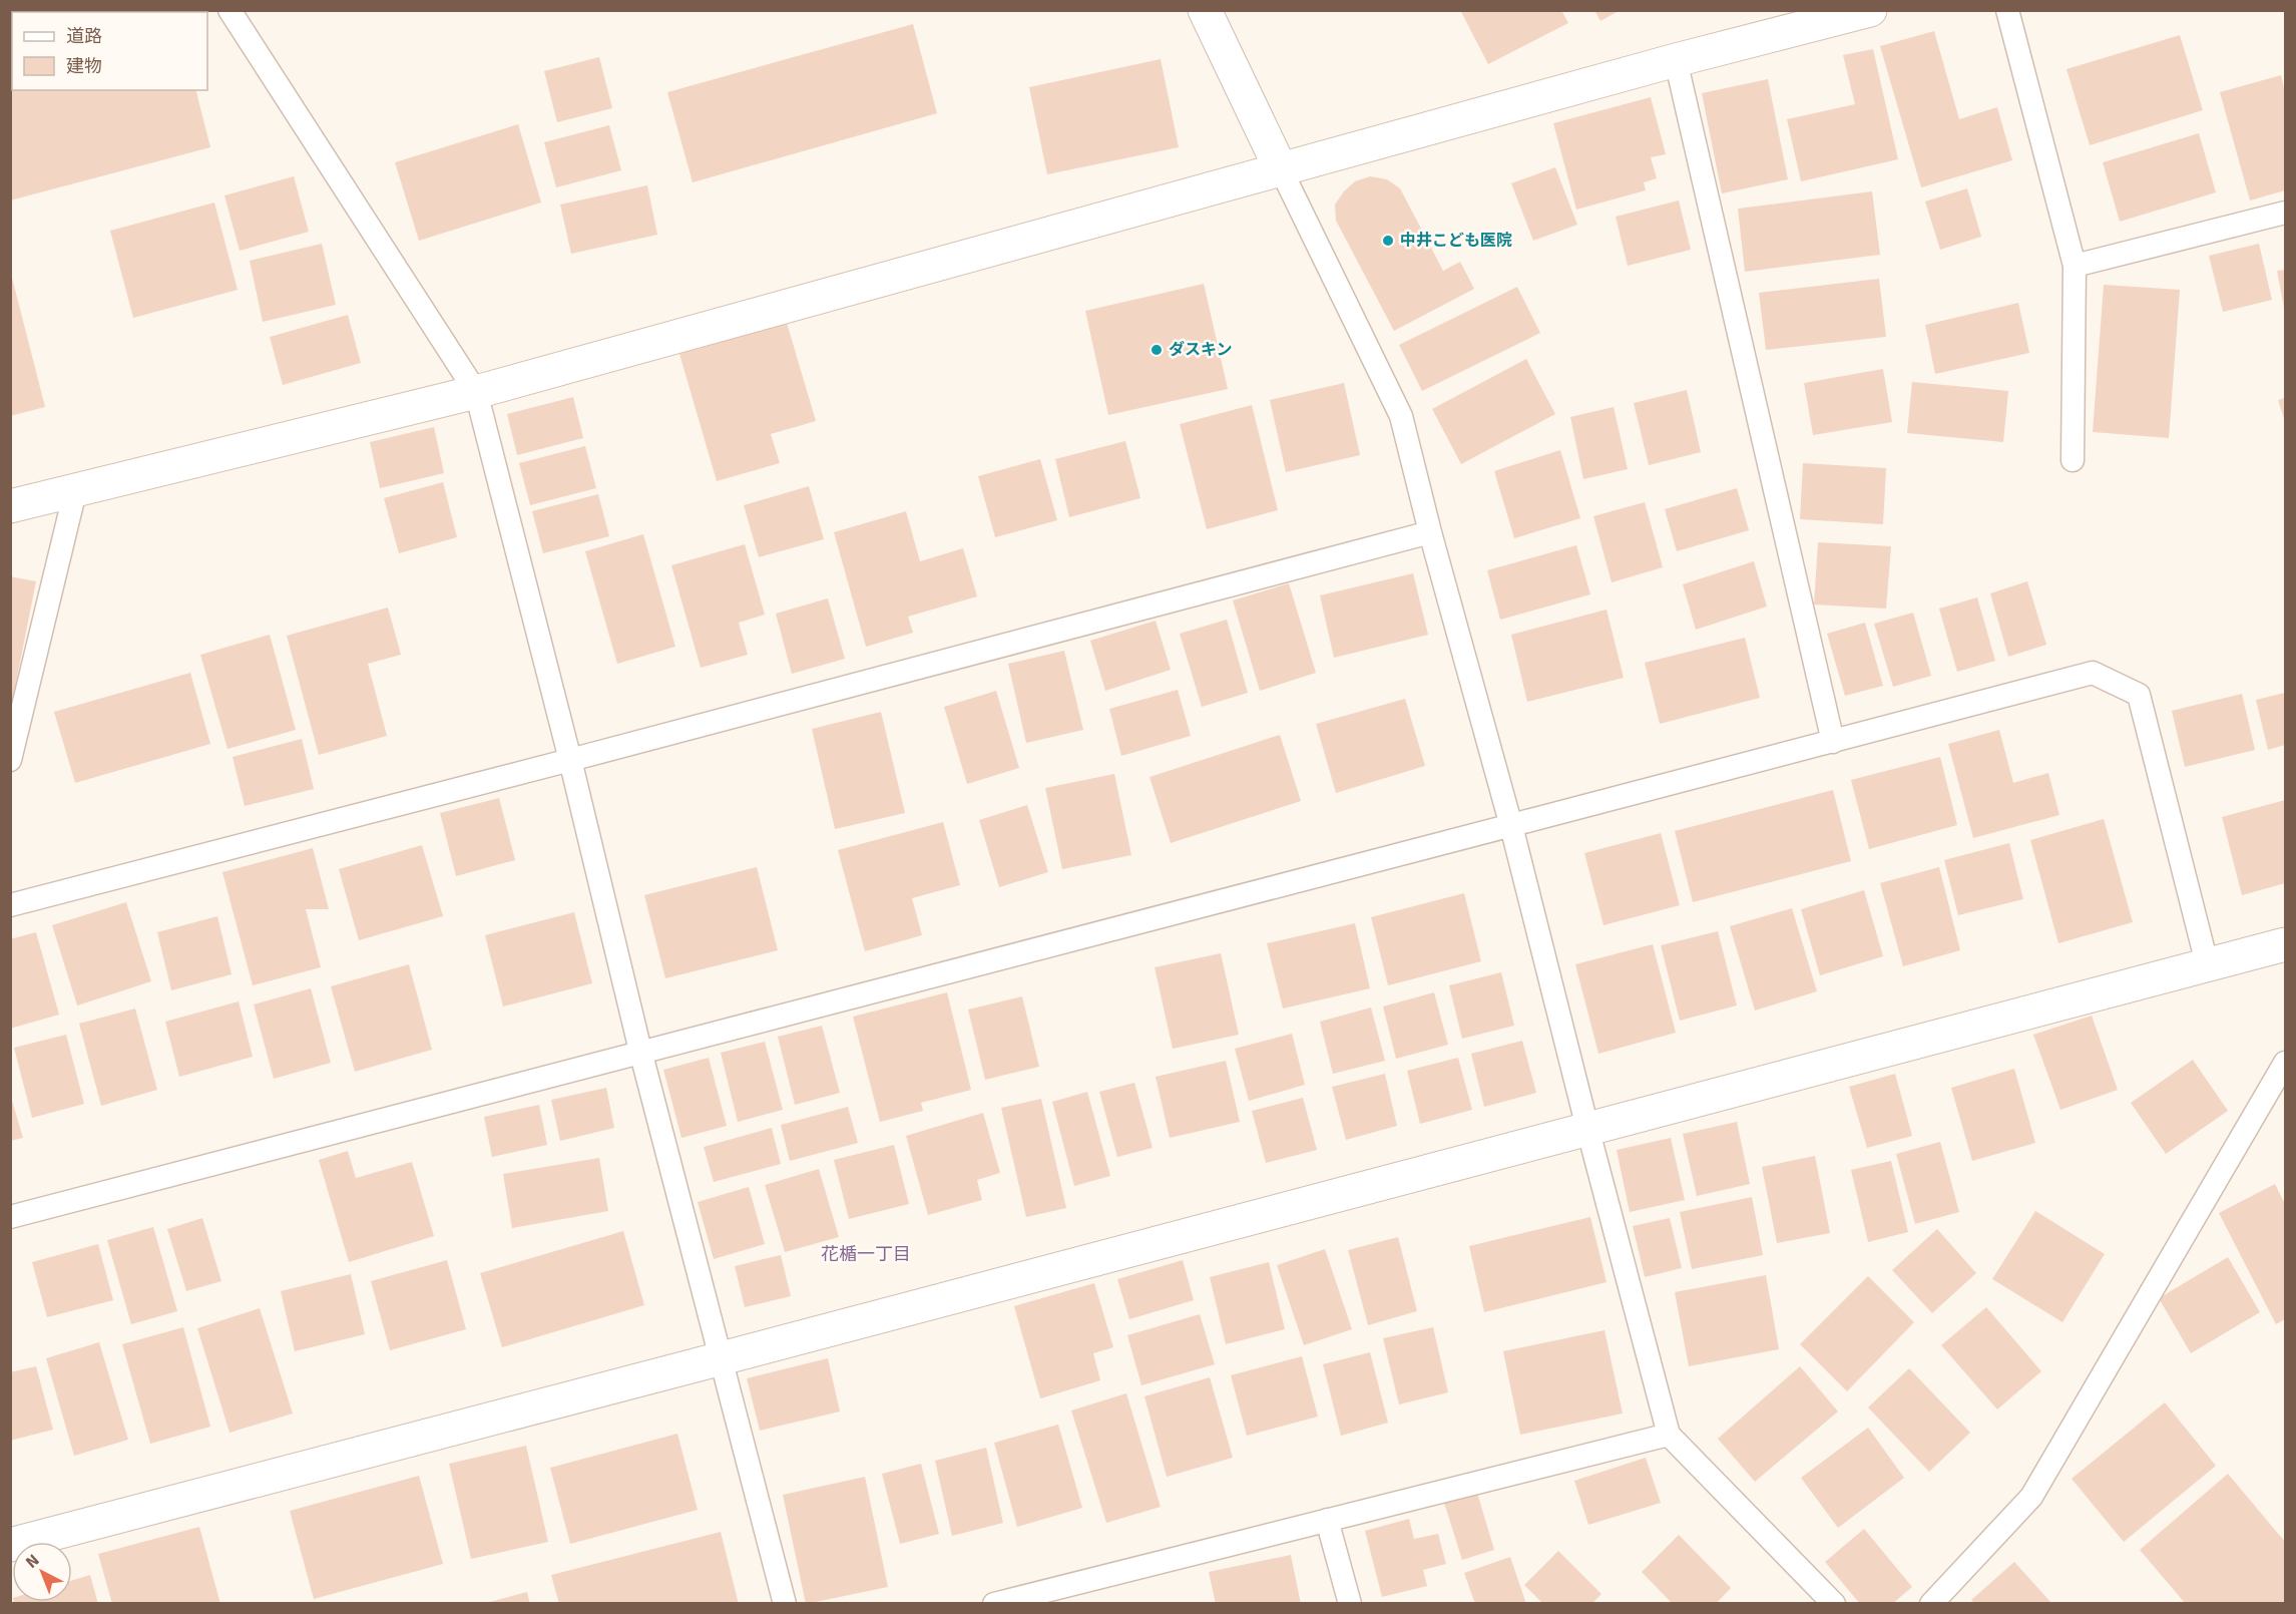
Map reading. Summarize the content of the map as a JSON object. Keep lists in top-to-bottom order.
{
  "districts": ["花楯一丁目"],
  "places": ["中井こども医院", "ダスキン"],
  "legend": ["道路", "建物"],
  "north": "top left"
}
